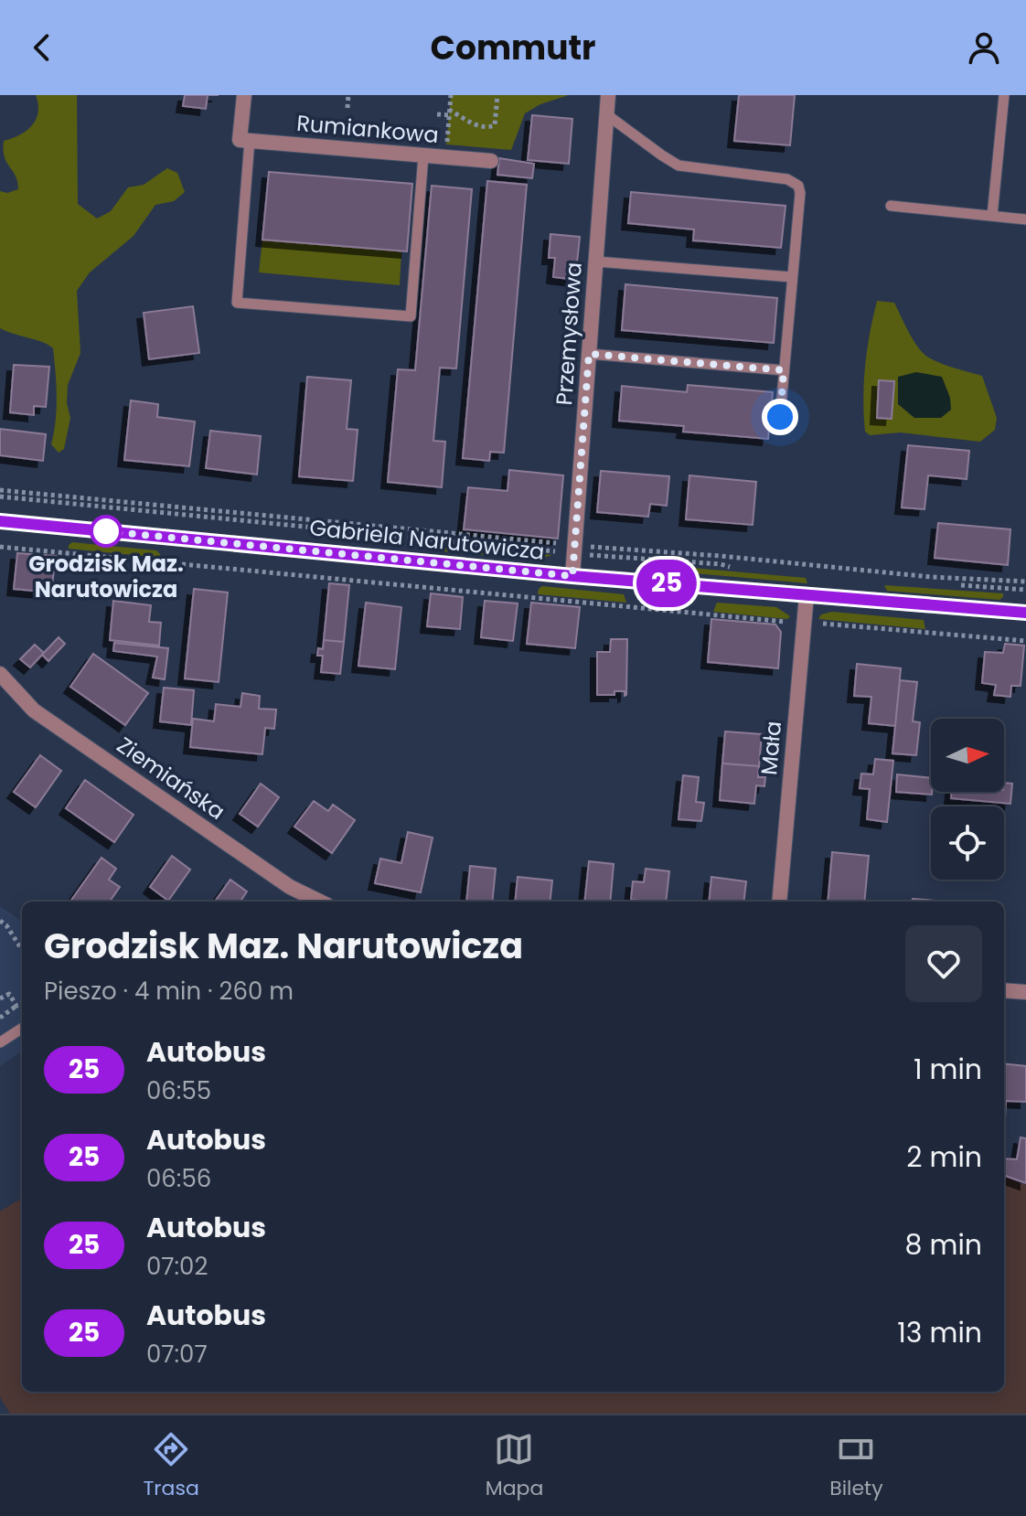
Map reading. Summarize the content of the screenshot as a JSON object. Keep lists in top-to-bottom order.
{
  "streets": {
    "street": [
      "Rumiankowa",
      "Przemysłowa",
      "Gabriela Narutowicza",
      "Mała",
      "Ziemiańska"
    ]
  },
  "crossings": [
    ["Przemysłowa", "Gabriela Narutowicza"],
    ["Gabriela Narutowicza", "Mała"]
  ],
  "places": ["Grodzisk Maz. Narutowicza"],
  "lines": ["bus line 25"],
  "north": "right",
  "page": {
    "header": "Commutr",
    "on_map": "25",
    "heading": ["Grodzisk Maz. Narutowicza", "Pieszo · 4 min · 260 m"],
    "list": [
      {
        "mark": "25",
        "name": "Autobus",
        "note": "06:55",
        "value": "1 min"
      },
      {
        "mark": "25",
        "name": "Autobus",
        "note": "06:56",
        "value": "2 min"
      },
      {
        "mark": "25",
        "name": "Autobus",
        "note": "07:02",
        "value": "8 min"
      },
      {
        "mark": "25",
        "name": "Autobus",
        "note": "07:07",
        "value": "13 min"
      }
    ],
    "tabs": ["Trasa", "Mapa", "Bilety"]
  }
}
